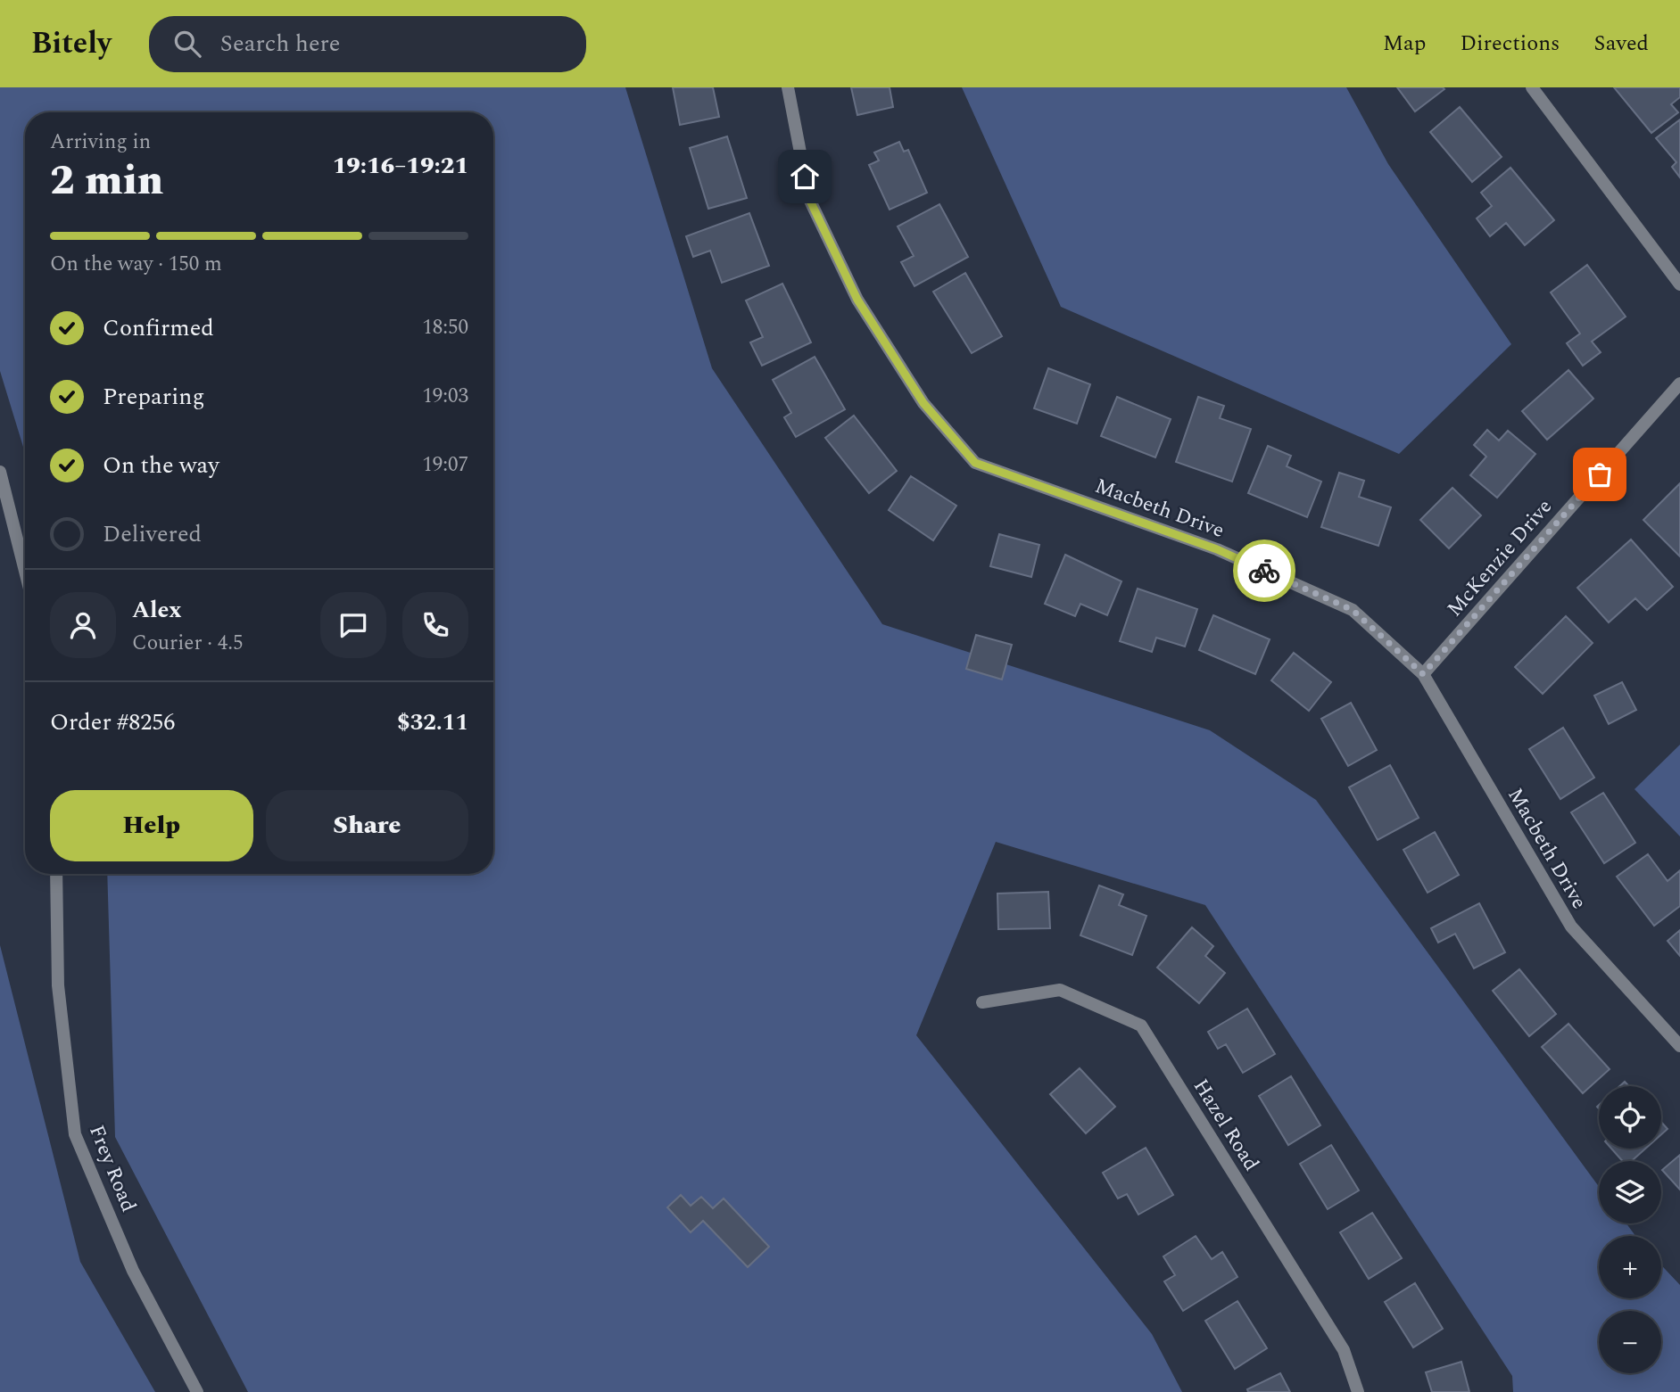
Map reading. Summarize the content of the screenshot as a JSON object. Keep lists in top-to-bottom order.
{
  "streets": {
    "street": [
      "Macbeth Drive",
      "McKenzie Drive",
      "Hazel Road",
      "Frey Road"
    ]
  },
  "crossings": [
    ["Macbeth Drive", "McKenzie Drive"]
  ],
  "page": {
    "header": "Bitely",
    "search": "Search here",
    "nav": ["Map", "Directions", "Saved"],
    "heading": ["2 min", "Arriving in", "19:16–19:21"],
    "panel": [
      "Alex",
      "Courier · 4.5",
      "Order #8256",
      "$32.11"
    ],
    "bar": "On the way · 150 m",
    "list": [
      ["Confirmed", "18:50"],
      ["Preparing", "19:03"],
      ["On the way", "19:07"],
      "Delivered"
    ],
    "buttons": ["Help", "Share"],
    "map_buttons": ["+", "−"]
  }
}
